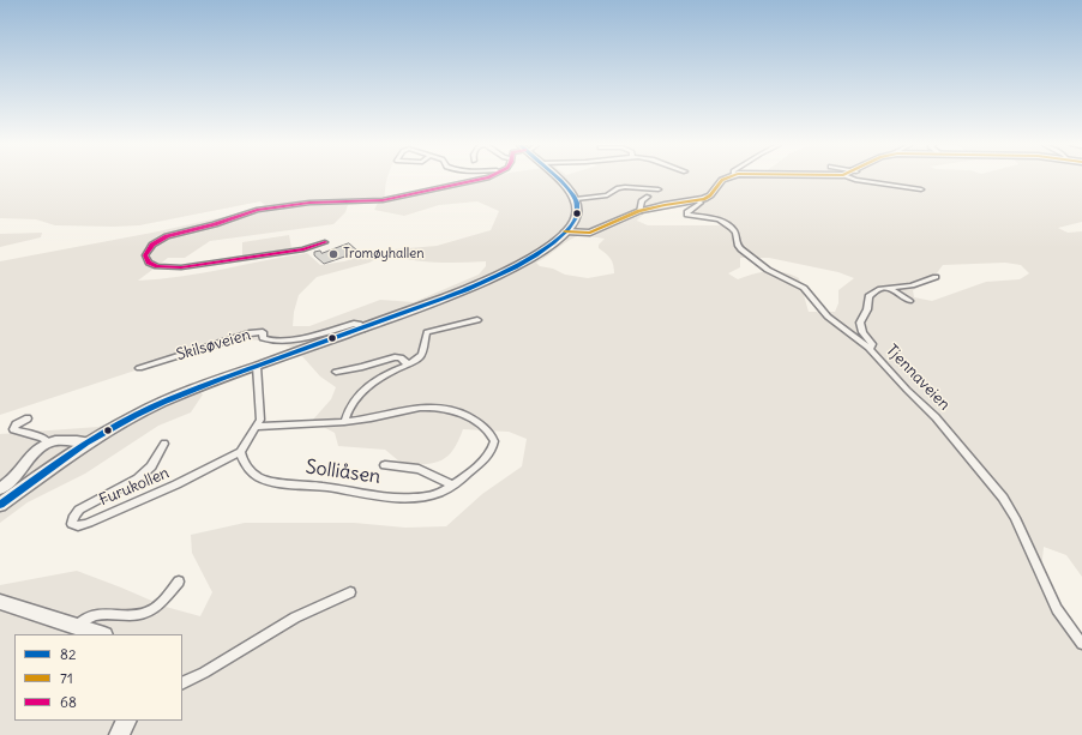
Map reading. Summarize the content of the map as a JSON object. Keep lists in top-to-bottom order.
{
  "streets": {
    "main road": ["Skilsøveien"],
    "street": ["Tjennaveien", "Solliåsen", "Furukollen"]
  },
  "crossings": [
    ["Skilsøveien", "Furukollen"],
    ["Solliåsen", "Furukollen"]
  ],
  "places": ["Tromøyhallen"],
  "lines": ["transit line 82", "transit line 71", "transit line 68"],
  "legend": ["82", "71", "68"]
}
